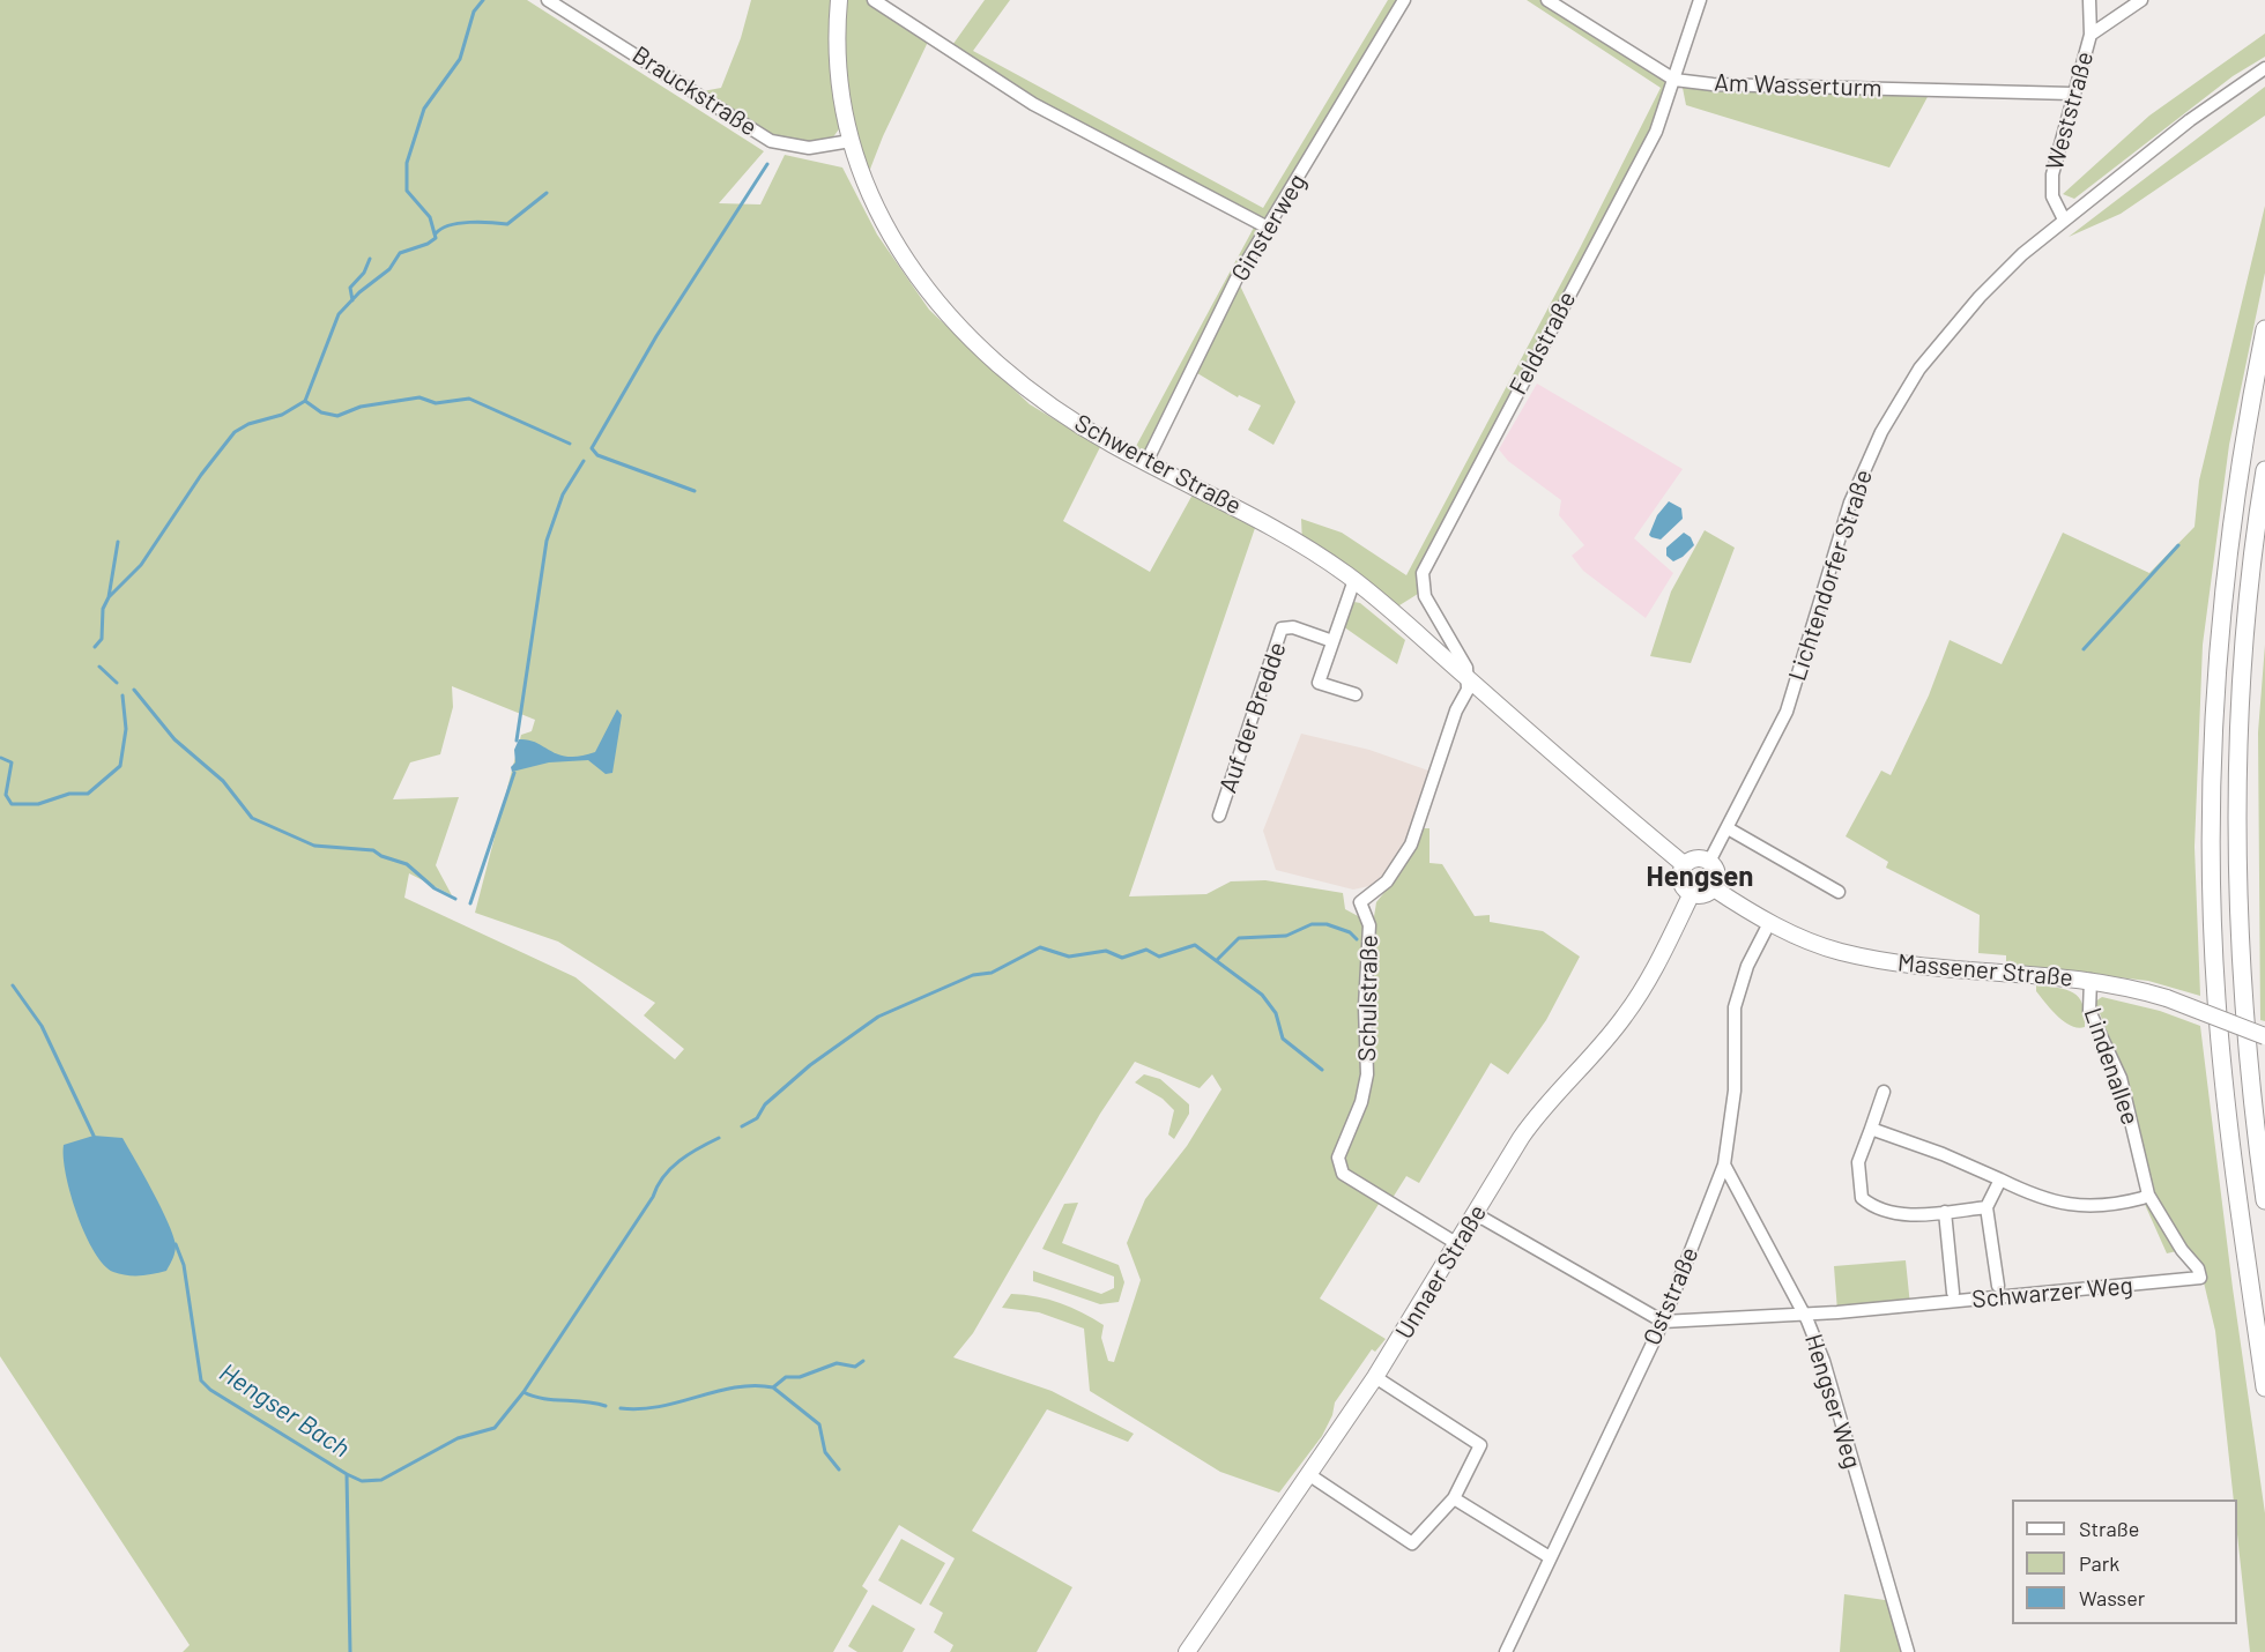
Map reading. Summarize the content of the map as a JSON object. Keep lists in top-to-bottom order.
{
  "streets": {
    "main road": ["Schwerter Straße", "Massener Straße", "Unnaer Straße"],
    "street": [
      "Am Wasserturm",
      "Brauckstraße",
      "Weststraße",
      "Ginsterweg",
      "Feldstraße",
      "Lichtendorfer Straße",
      "Auf der Bredde",
      "Schulstraße",
      "Lindenallee",
      "Schwarzer Weg",
      "Oststraße",
      "Hengser Weg"
    ]
  },
  "crossings": [
    ["Am Wasserturm", "Weststraße"],
    ["Am Wasserturm", "Feldstraße"],
    ["Brauckstraße", "Schwerter Straße"],
    ["Weststraße", "Lichtendorfer Straße"],
    ["Ginsterweg", "Schwerter Straße"],
    ["Feldstraße", "Schwerter Straße"],
    ["Feldstraße", "Schulstraße"],
    ["Schwerter Straße", "Lichtendorfer Straße"],
    ["Schwerter Straße", "Massener Straße"],
    ["Schwerter Straße", "Schulstraße"],
    ["Schwerter Straße", "Unnaer Straße"],
    ["Lichtendorfer Straße", "Massener Straße"],
    ["Lichtendorfer Straße", "Unnaer Straße"],
    ["Massener Straße", "Lindenallee"],
    ["Massener Straße", "Unnaer Straße"],
    ["Massener Straße", "Oststraße"],
    ["Lindenallee", "Schwarzer Weg"],
    ["Schwarzer Weg", "Hengser Weg"],
    ["Oststraße", "Hengser Weg"]
  ],
  "districts": ["Hengsen"],
  "water": ["Hengser Bach"],
  "legend": ["Straße", "Park", "Wasser"]
}
